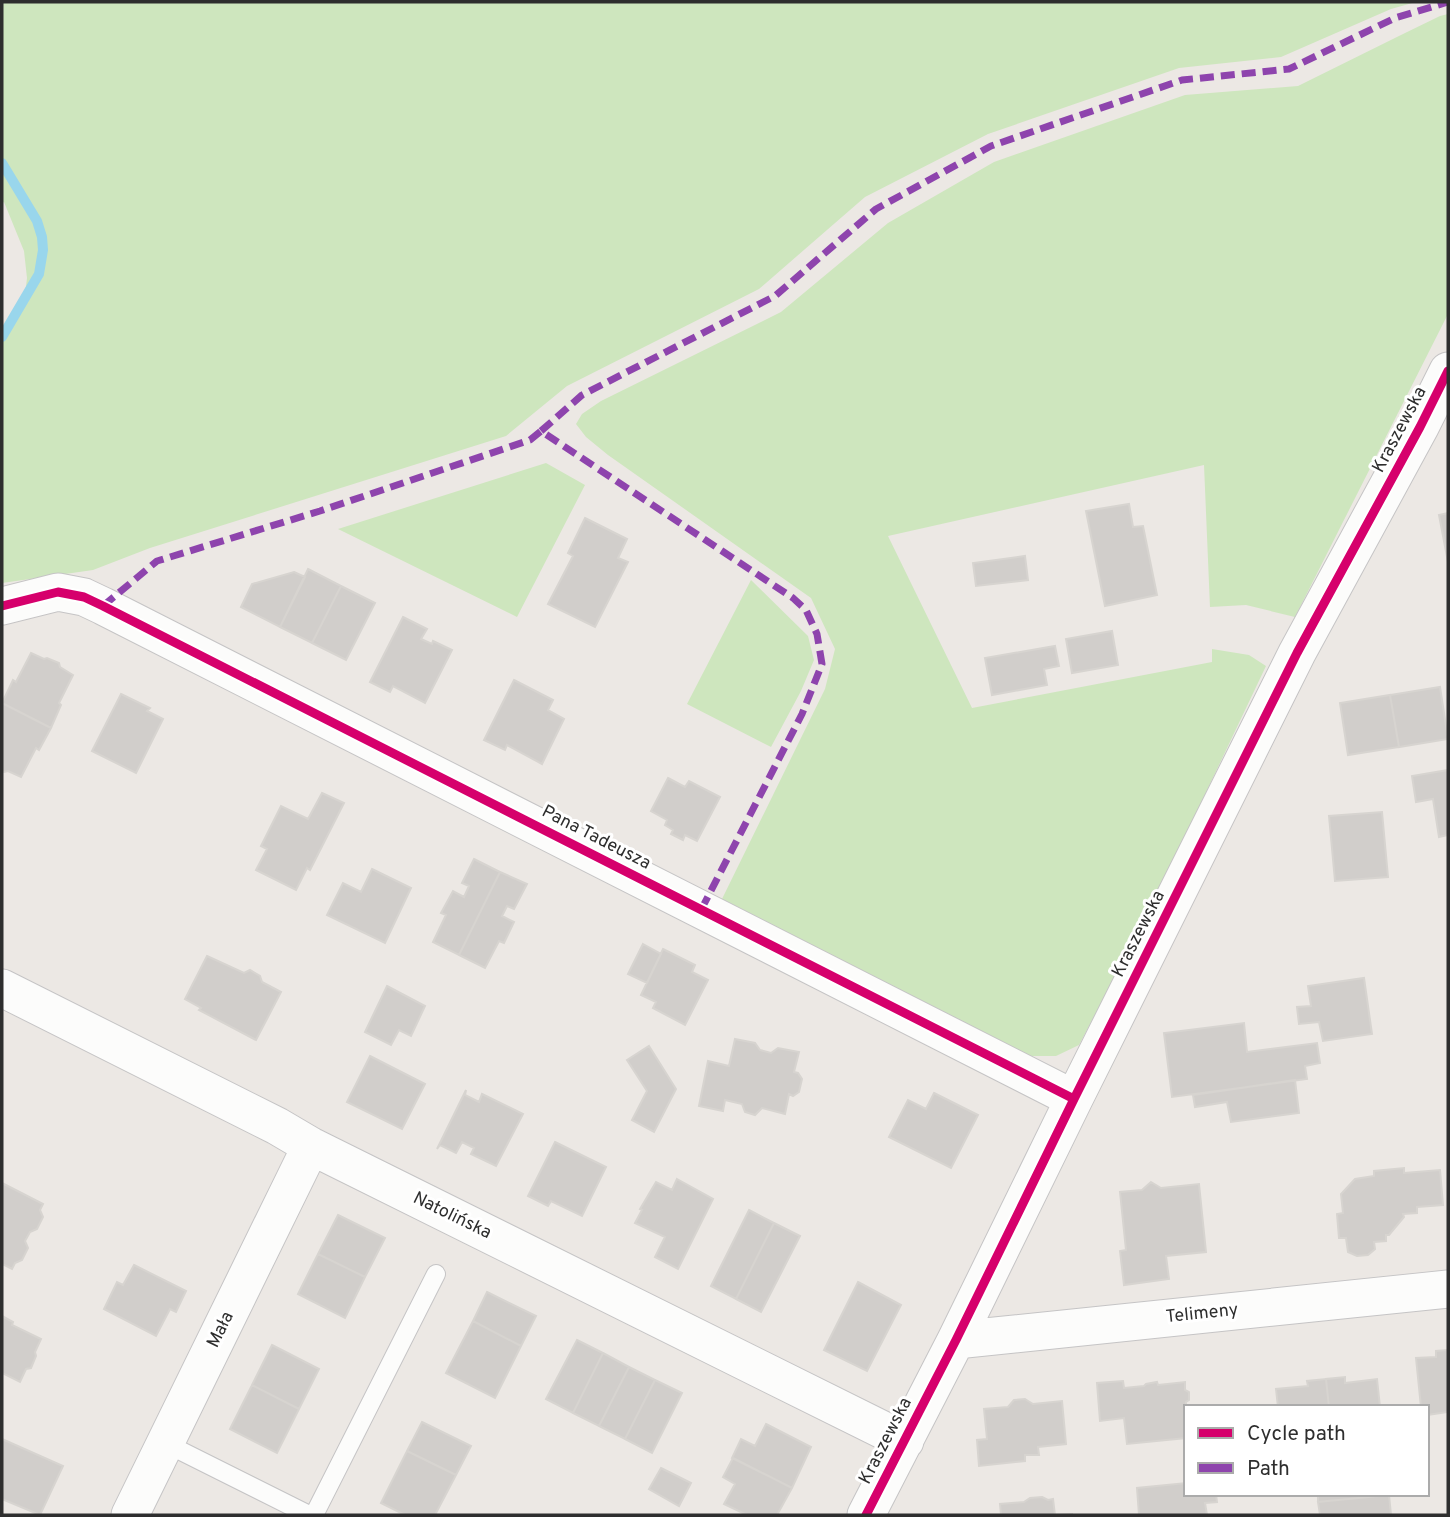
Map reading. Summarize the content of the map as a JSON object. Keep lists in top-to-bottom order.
{
  "streets": {
    "street": [
      "Kraszewska",
      "Pana Tadeusza",
      "Natolińska",
      "Telimeny",
      "Mała"
    ]
  },
  "crossings": [
    ["Kraszewska", "Pana Tadeusza"],
    ["Kraszewska", "Natolińska"],
    ["Kraszewska", "Telimeny"],
    ["Natolińska", "Mała"]
  ],
  "legend": ["Cycle path", "Path"]
}
